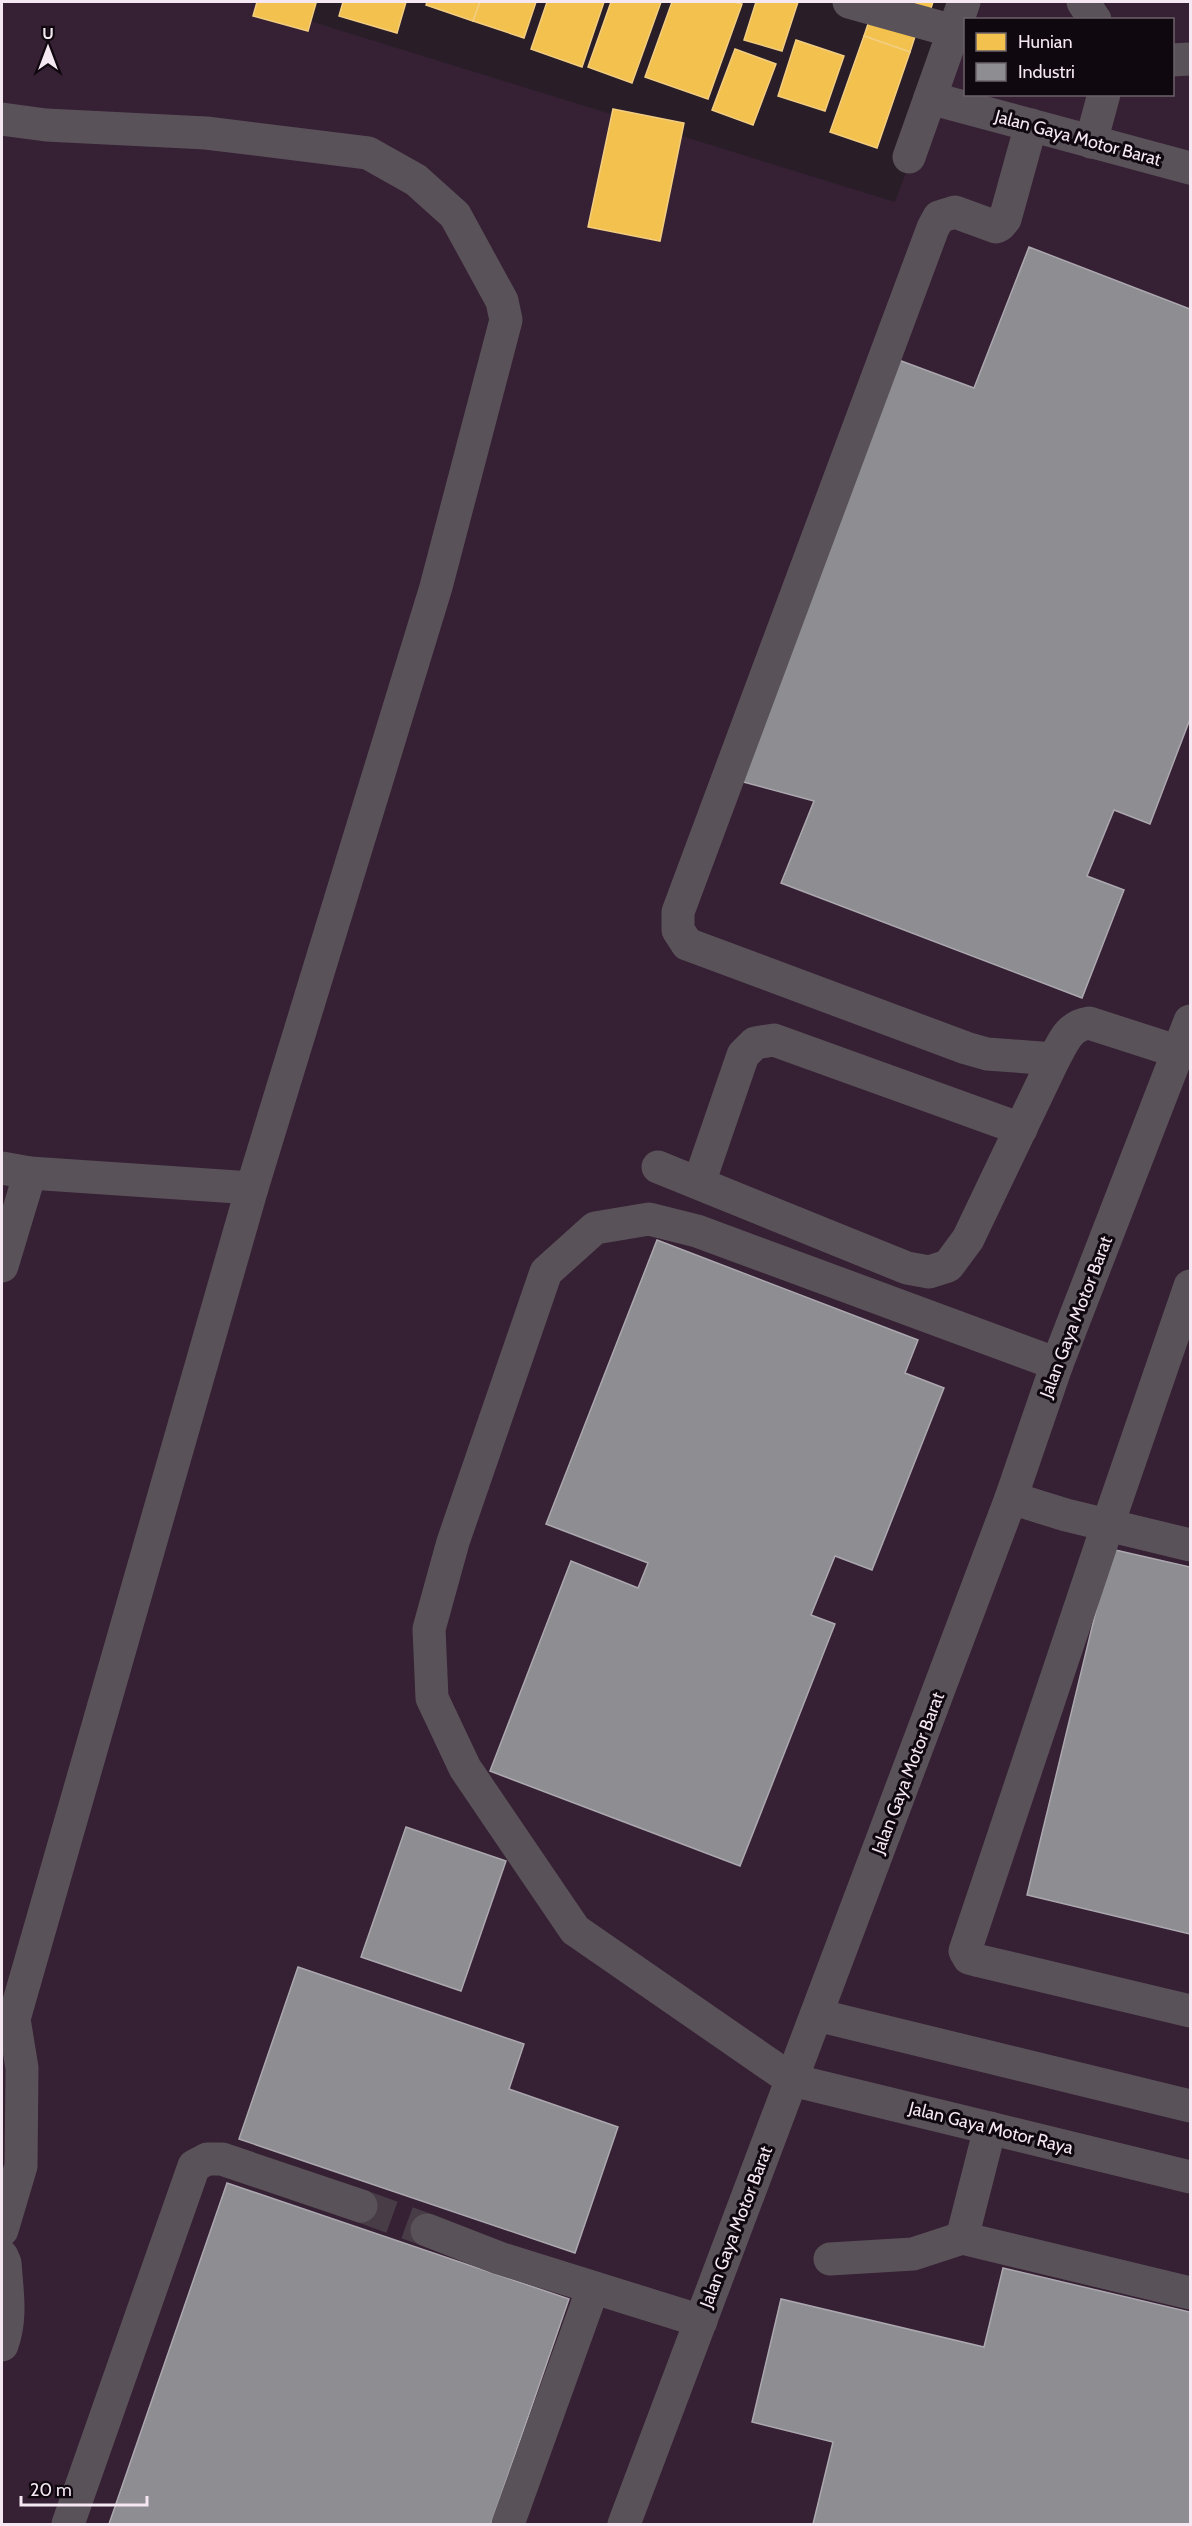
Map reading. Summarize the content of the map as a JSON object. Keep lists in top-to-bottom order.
{
  "streets": {
    "street": ["Jalan Gaya Motor Barat", "Jalan Gaya Motor Raya"]
  },
  "crossings": [
    ["Jalan Gaya Motor Barat", "Jalan Gaya Motor Raya"]
  ],
  "legend": ["Hunian", "Industri"],
  "scale_bar": "20 m",
  "north": "top"
}
